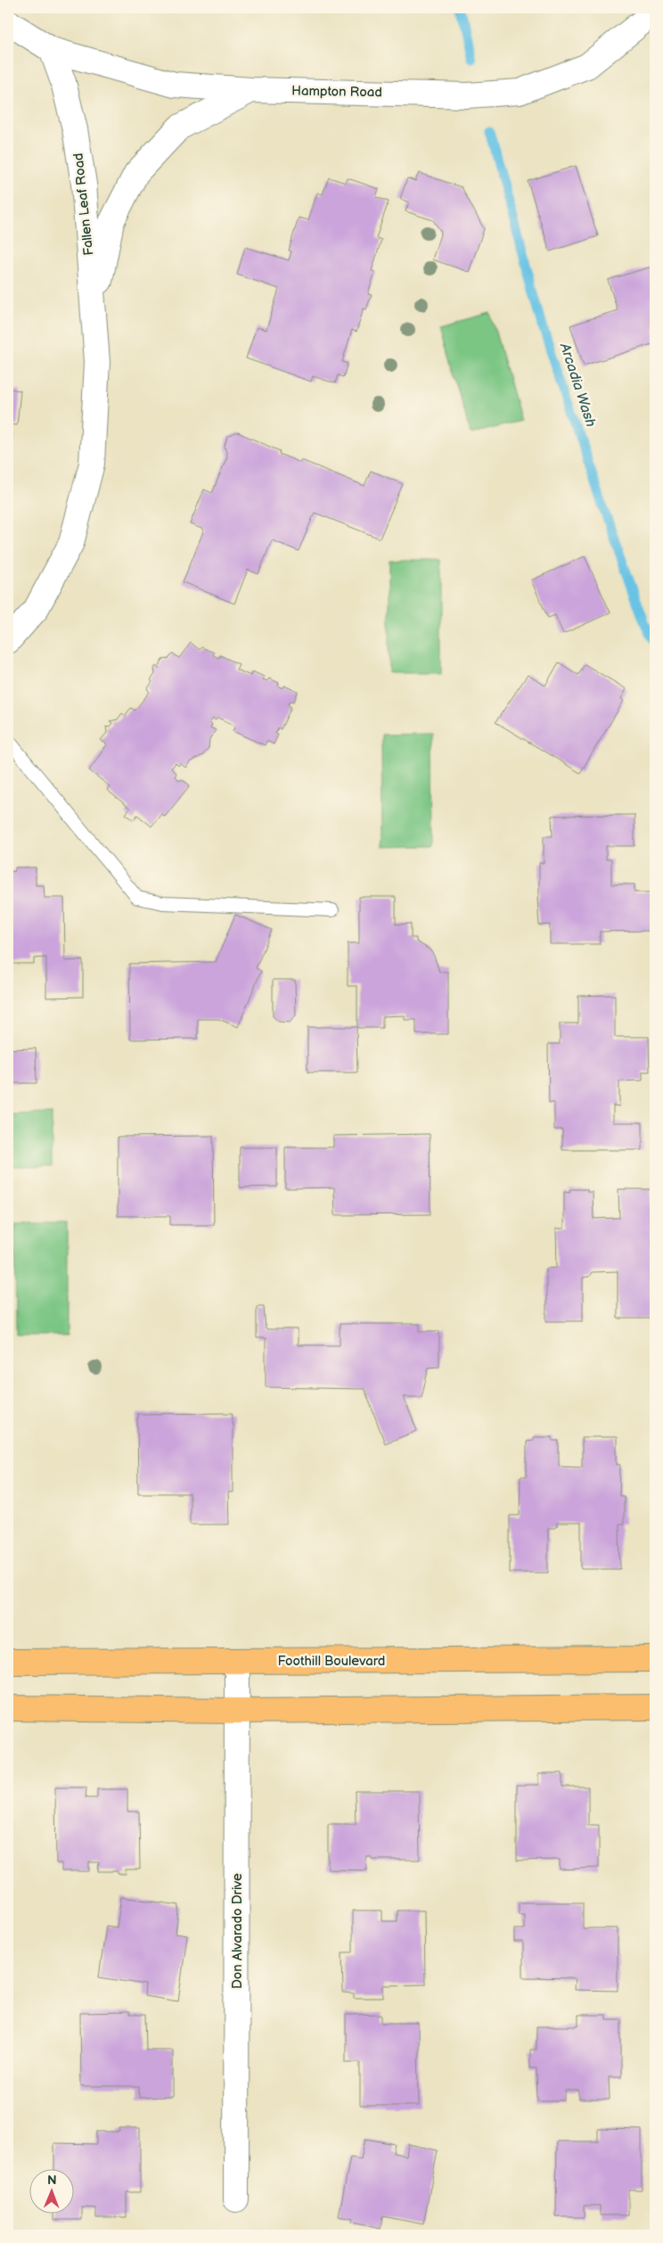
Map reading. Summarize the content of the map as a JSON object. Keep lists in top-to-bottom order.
{
  "streets": {
    "main road": ["Foothill Boulevard"],
    "street": ["Hampton Road", "Fallen Leaf Road", "Don Alvarado Drive"]
  },
  "crossings": [
    ["Hampton Road", "Fallen Leaf Road"],
    ["Foothill Boulevard", "Don Alvarado Drive"]
  ],
  "water": ["Arcadia Wash"],
  "north": "top"
}
